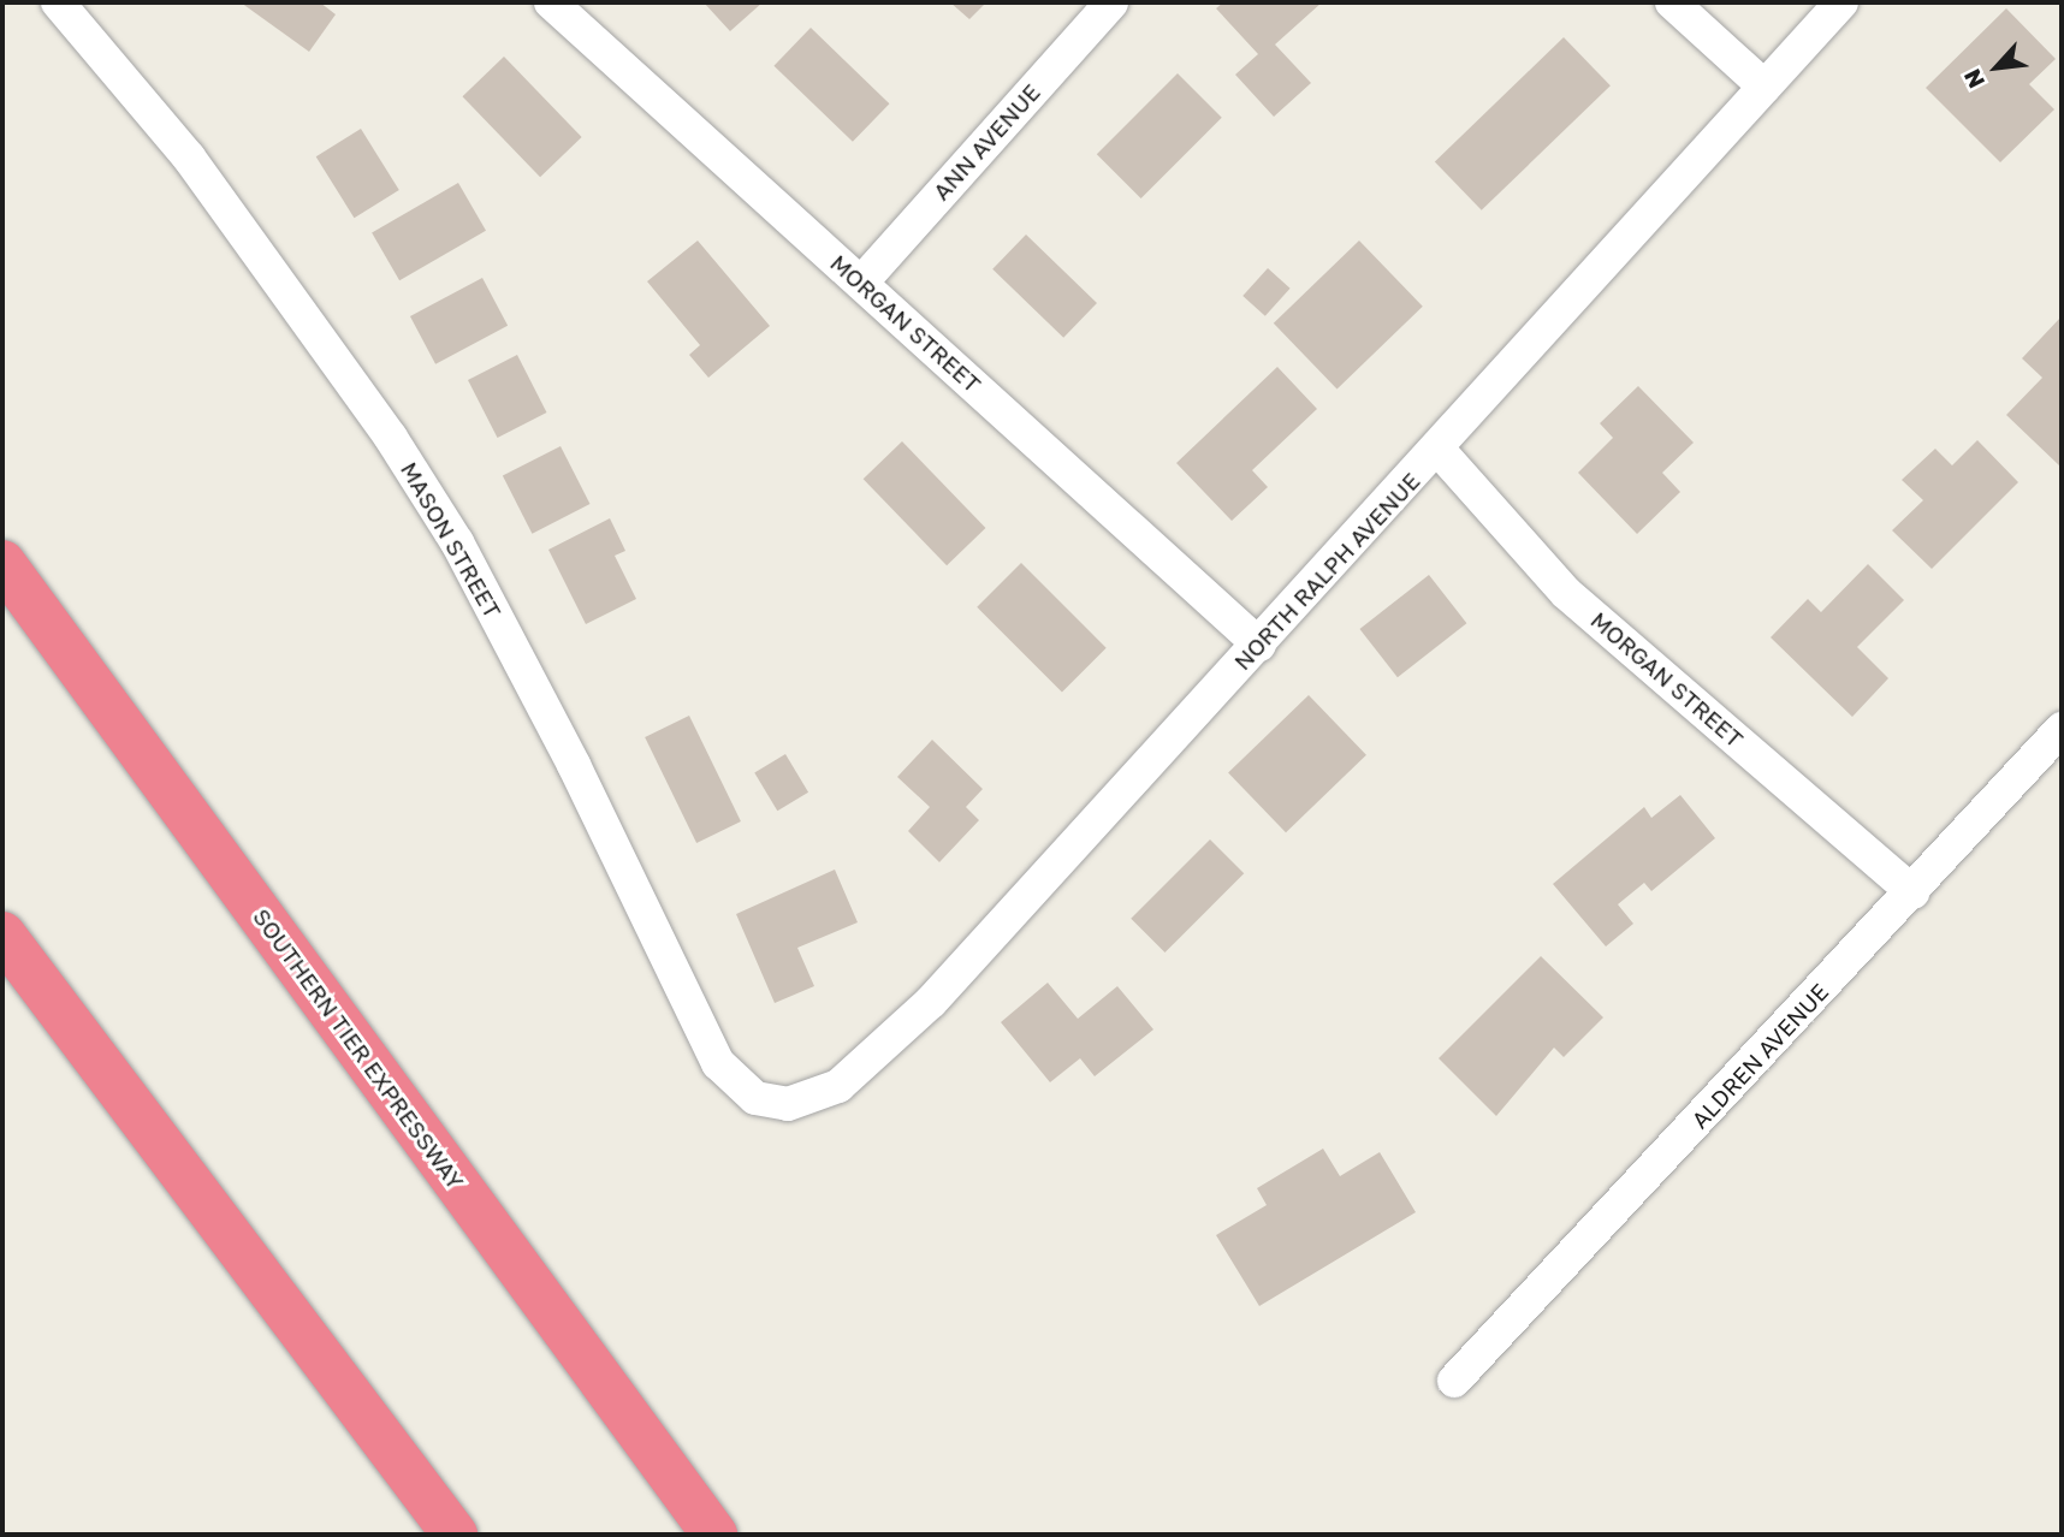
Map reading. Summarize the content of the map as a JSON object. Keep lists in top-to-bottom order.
{
  "streets": {
    "highway": ["SOUTHERN TIER EXPRESSWAY"],
    "street": [
      "ANN AVENUE",
      "MORGAN STREET",
      "MASON STREET",
      "NORTH RALPH AVENUE",
      "ALDREN AVENUE"
    ]
  },
  "crossings": [
    ["ANN AVENUE", "MORGAN STREET"],
    ["MORGAN STREET", "NORTH RALPH AVENUE"],
    ["MORGAN STREET", "ALDREN AVENUE"],
    ["MASON STREET", "NORTH RALPH AVENUE"]
  ],
  "north": "bottom left"
}
